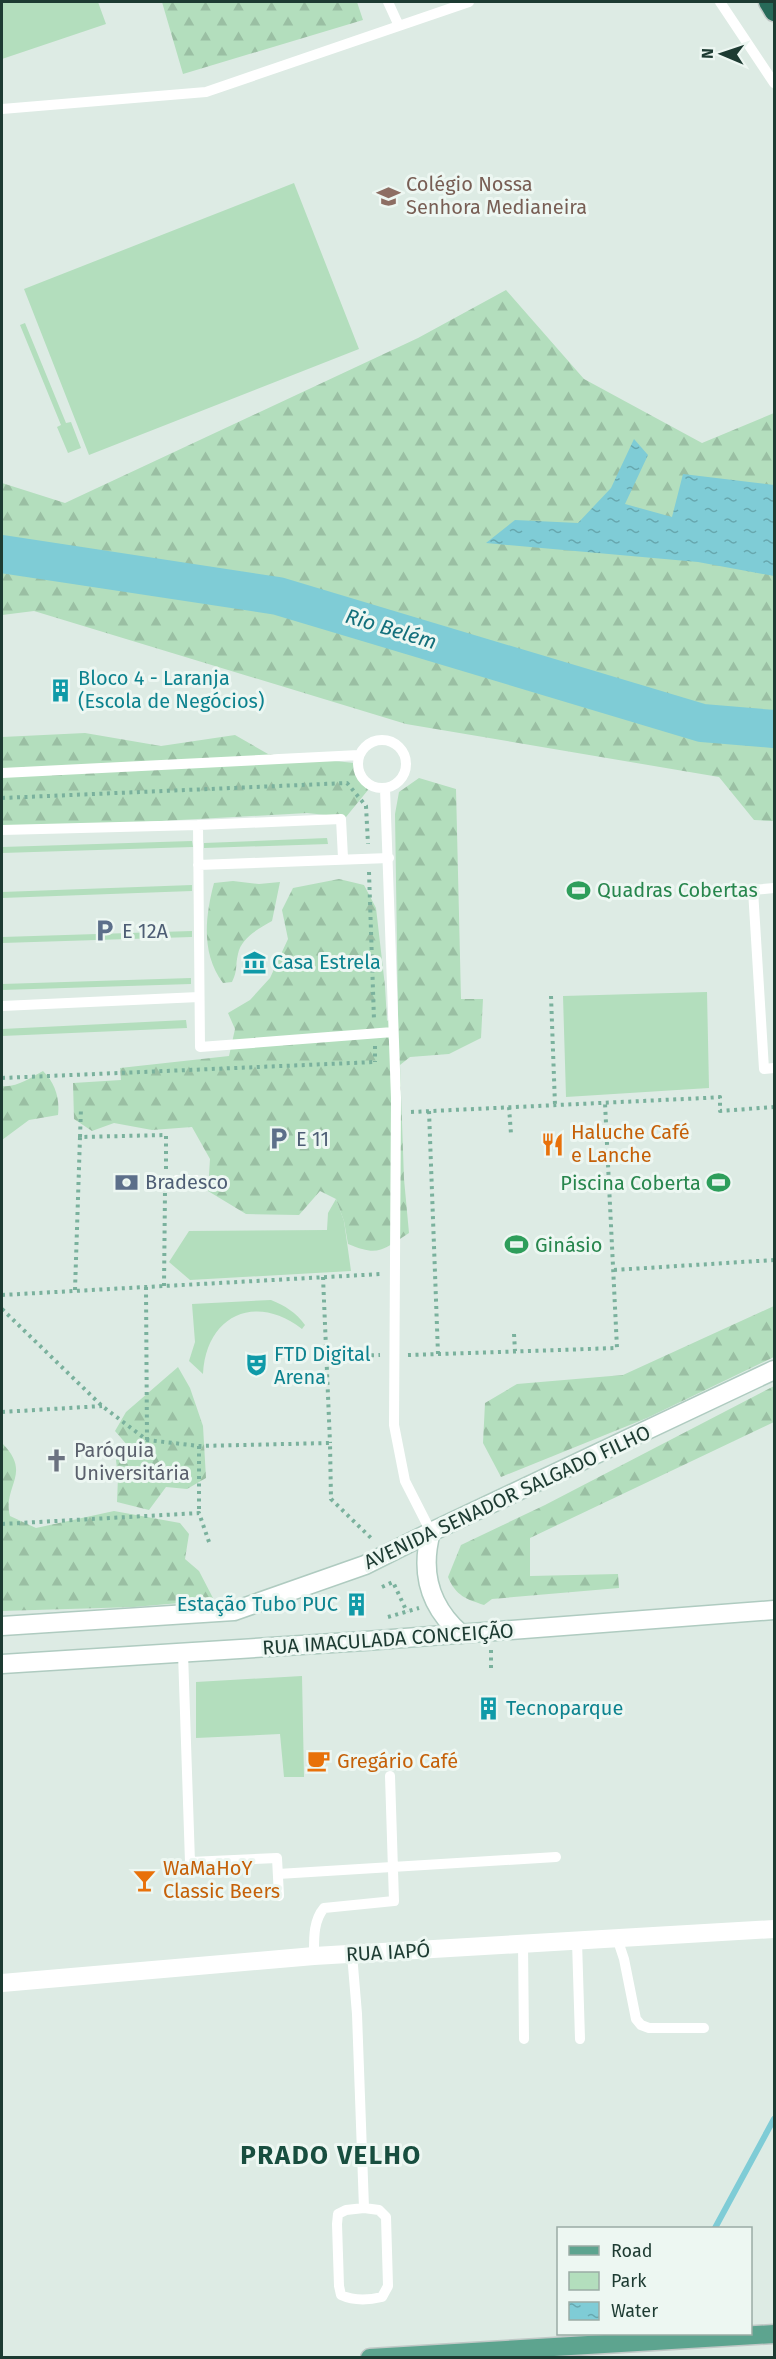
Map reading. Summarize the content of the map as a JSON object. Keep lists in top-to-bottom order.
{
  "streets": {
    "main road": ["AVENIDA SENADOR SALGADO FILHO", "RUA IMACULADA CONCEIÇÃO", "RUA IAPÓ"]
  },
  "districts": ["PRADO VELHO"],
  "water": ["Rio Belém"],
  "places": {
    "school or university": ["Colégio Nossa Senhora Medianeira"],
    "building": ["Bloco 4 - Laranja (Escola de Negócios)", "Estação Tubo PUC", "Tecnoparque"],
    "sports": ["Quadras Cobertas", "Piscina Coberta", "Ginásio"],
    "parking": ["E 12A", "E 11"],
    "museum": ["Casa Estrela"],
    "restaurant": ["Haluche Café e Lanche"],
    "bank": ["Bradesco"],
    "theatre": ["FTD Digital Arena"],
    "church": ["Paróquia Universitária"],
    "cafe": ["Gregário Café"],
    "bar": ["WaMaHoY Classic Beers"]
  },
  "legend": ["Road", "Park", "Water"],
  "north": "left"
}
